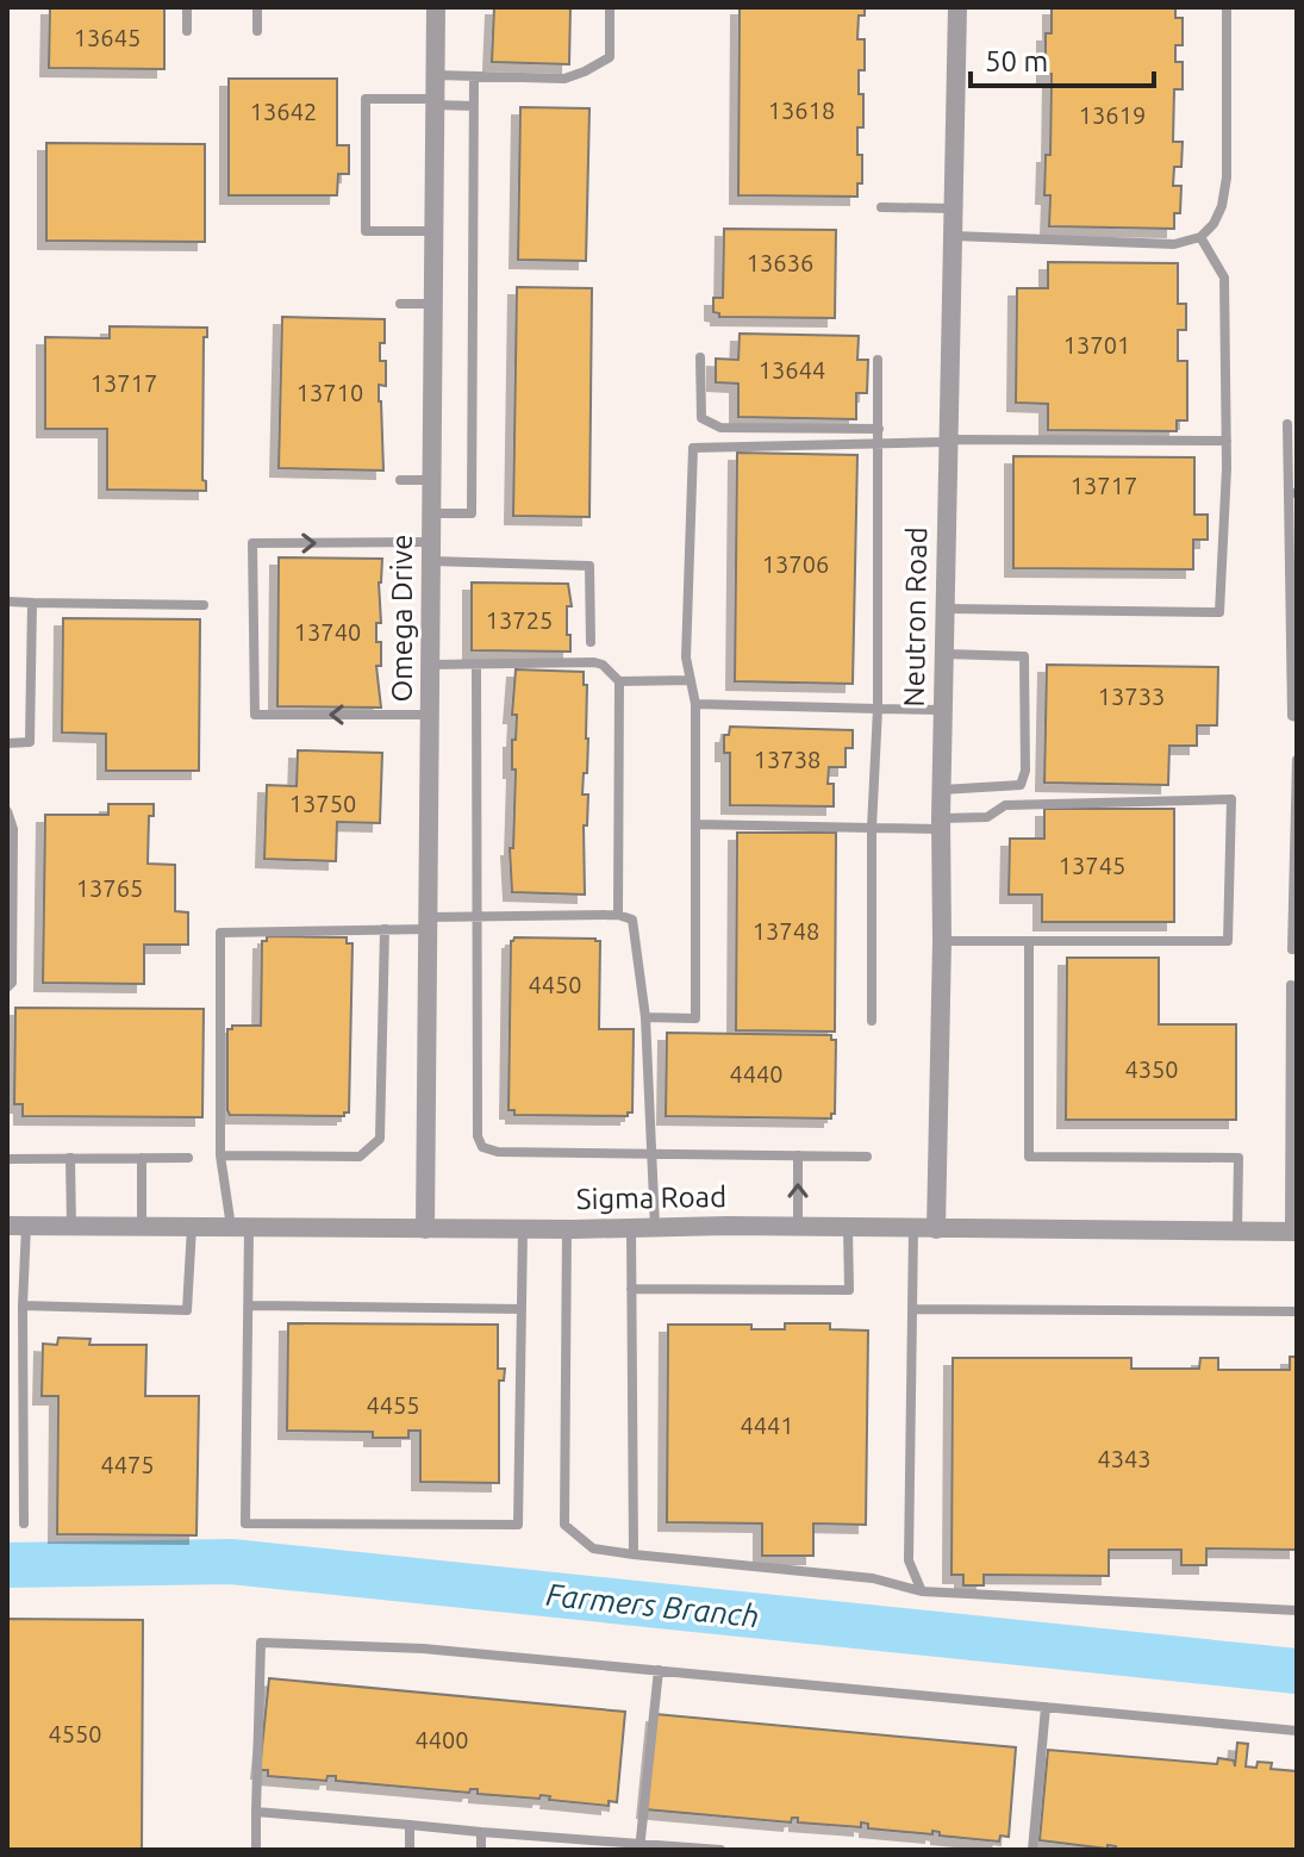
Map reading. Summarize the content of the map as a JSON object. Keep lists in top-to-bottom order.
{
  "streets": {
    "street": ["Neutron Road", "Omega Drive", "Sigma Road"]
  },
  "crossings": [
    ["Neutron Road", "Sigma Road"],
    ["Omega Drive", "Sigma Road"]
  ],
  "water": ["Farmers Branch"],
  "house_numbers": [
    "13645",
    "13618",
    "13642",
    "13619",
    "13636",
    "13701",
    "13644",
    "13717",
    "13710",
    "13717",
    "13706",
    "13725",
    "13740",
    "13733",
    "13738",
    "13750",
    "13745",
    "13765",
    "13748",
    "4450",
    "4350",
    "4440",
    "4455",
    "4441",
    "4343",
    "4475",
    "4550",
    "4400"
  ],
  "scale_bar": "50 m"
}
